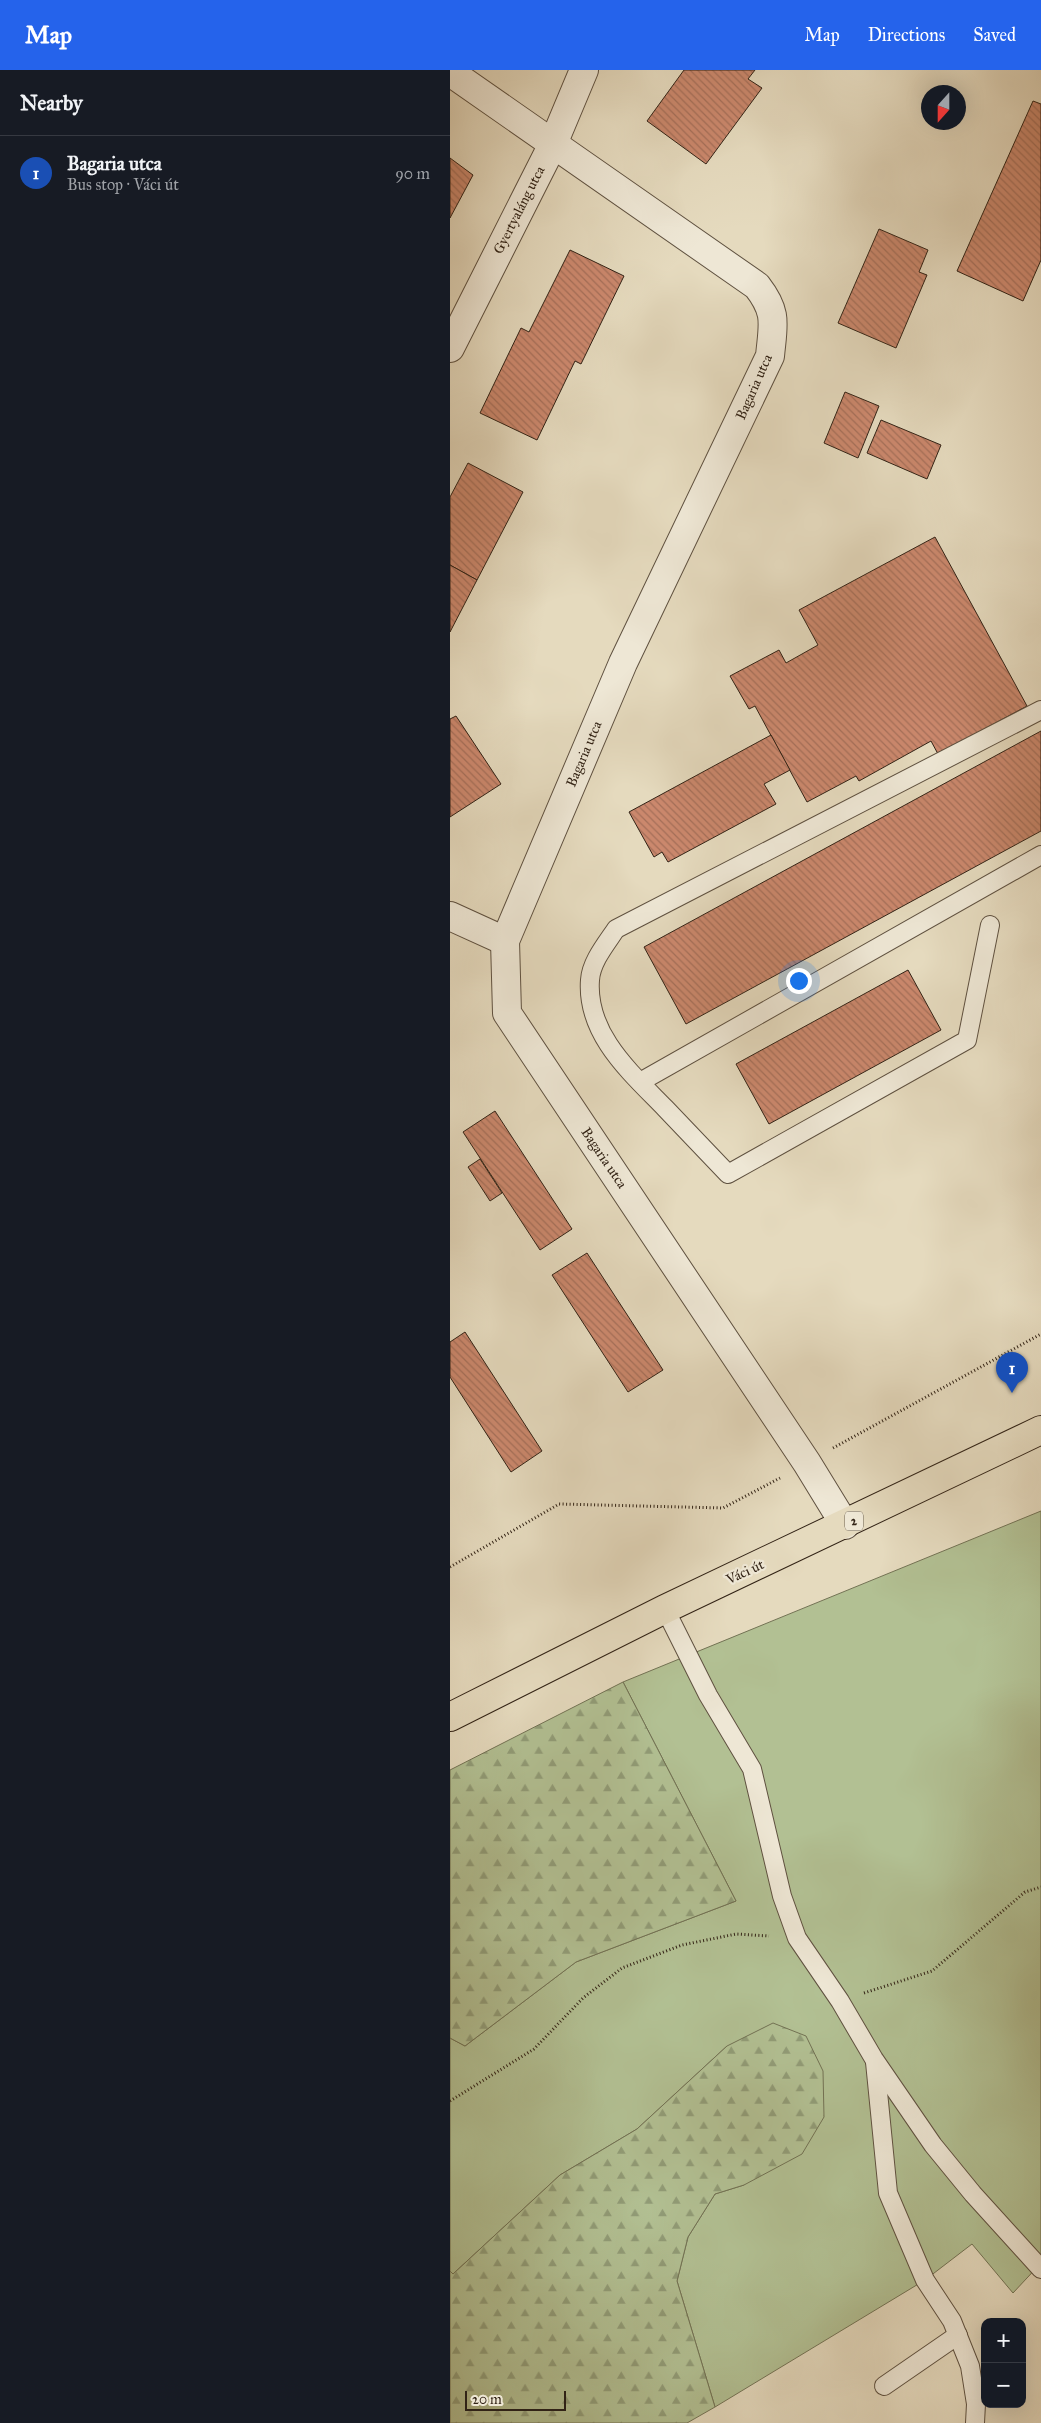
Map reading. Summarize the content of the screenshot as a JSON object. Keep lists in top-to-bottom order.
{
  "streets": {
    "main road": ["2", "Váci út"],
    "street": ["Gyertyaláng utca", "Bagaria utca"]
  },
  "crossings": [
    ["Gyertyaláng utca", "Bagaria utca"],
    ["Bagaria utca", "Váci út"]
  ],
  "scale_bar": "20 m",
  "north": "bottom",
  "page": {
    "header": "Map",
    "nav": ["Map", "Directions", "Saved"],
    "heading": "Nearby",
    "list": [
      {
        "mark": "1",
        "name": "Bagaria utca",
        "note": "Bus stop · Váci út",
        "value": "90 m"
      }
    ],
    "pins": "1",
    "map_buttons": ["+", "−"],
    "scale": "20 m"
  }
}
